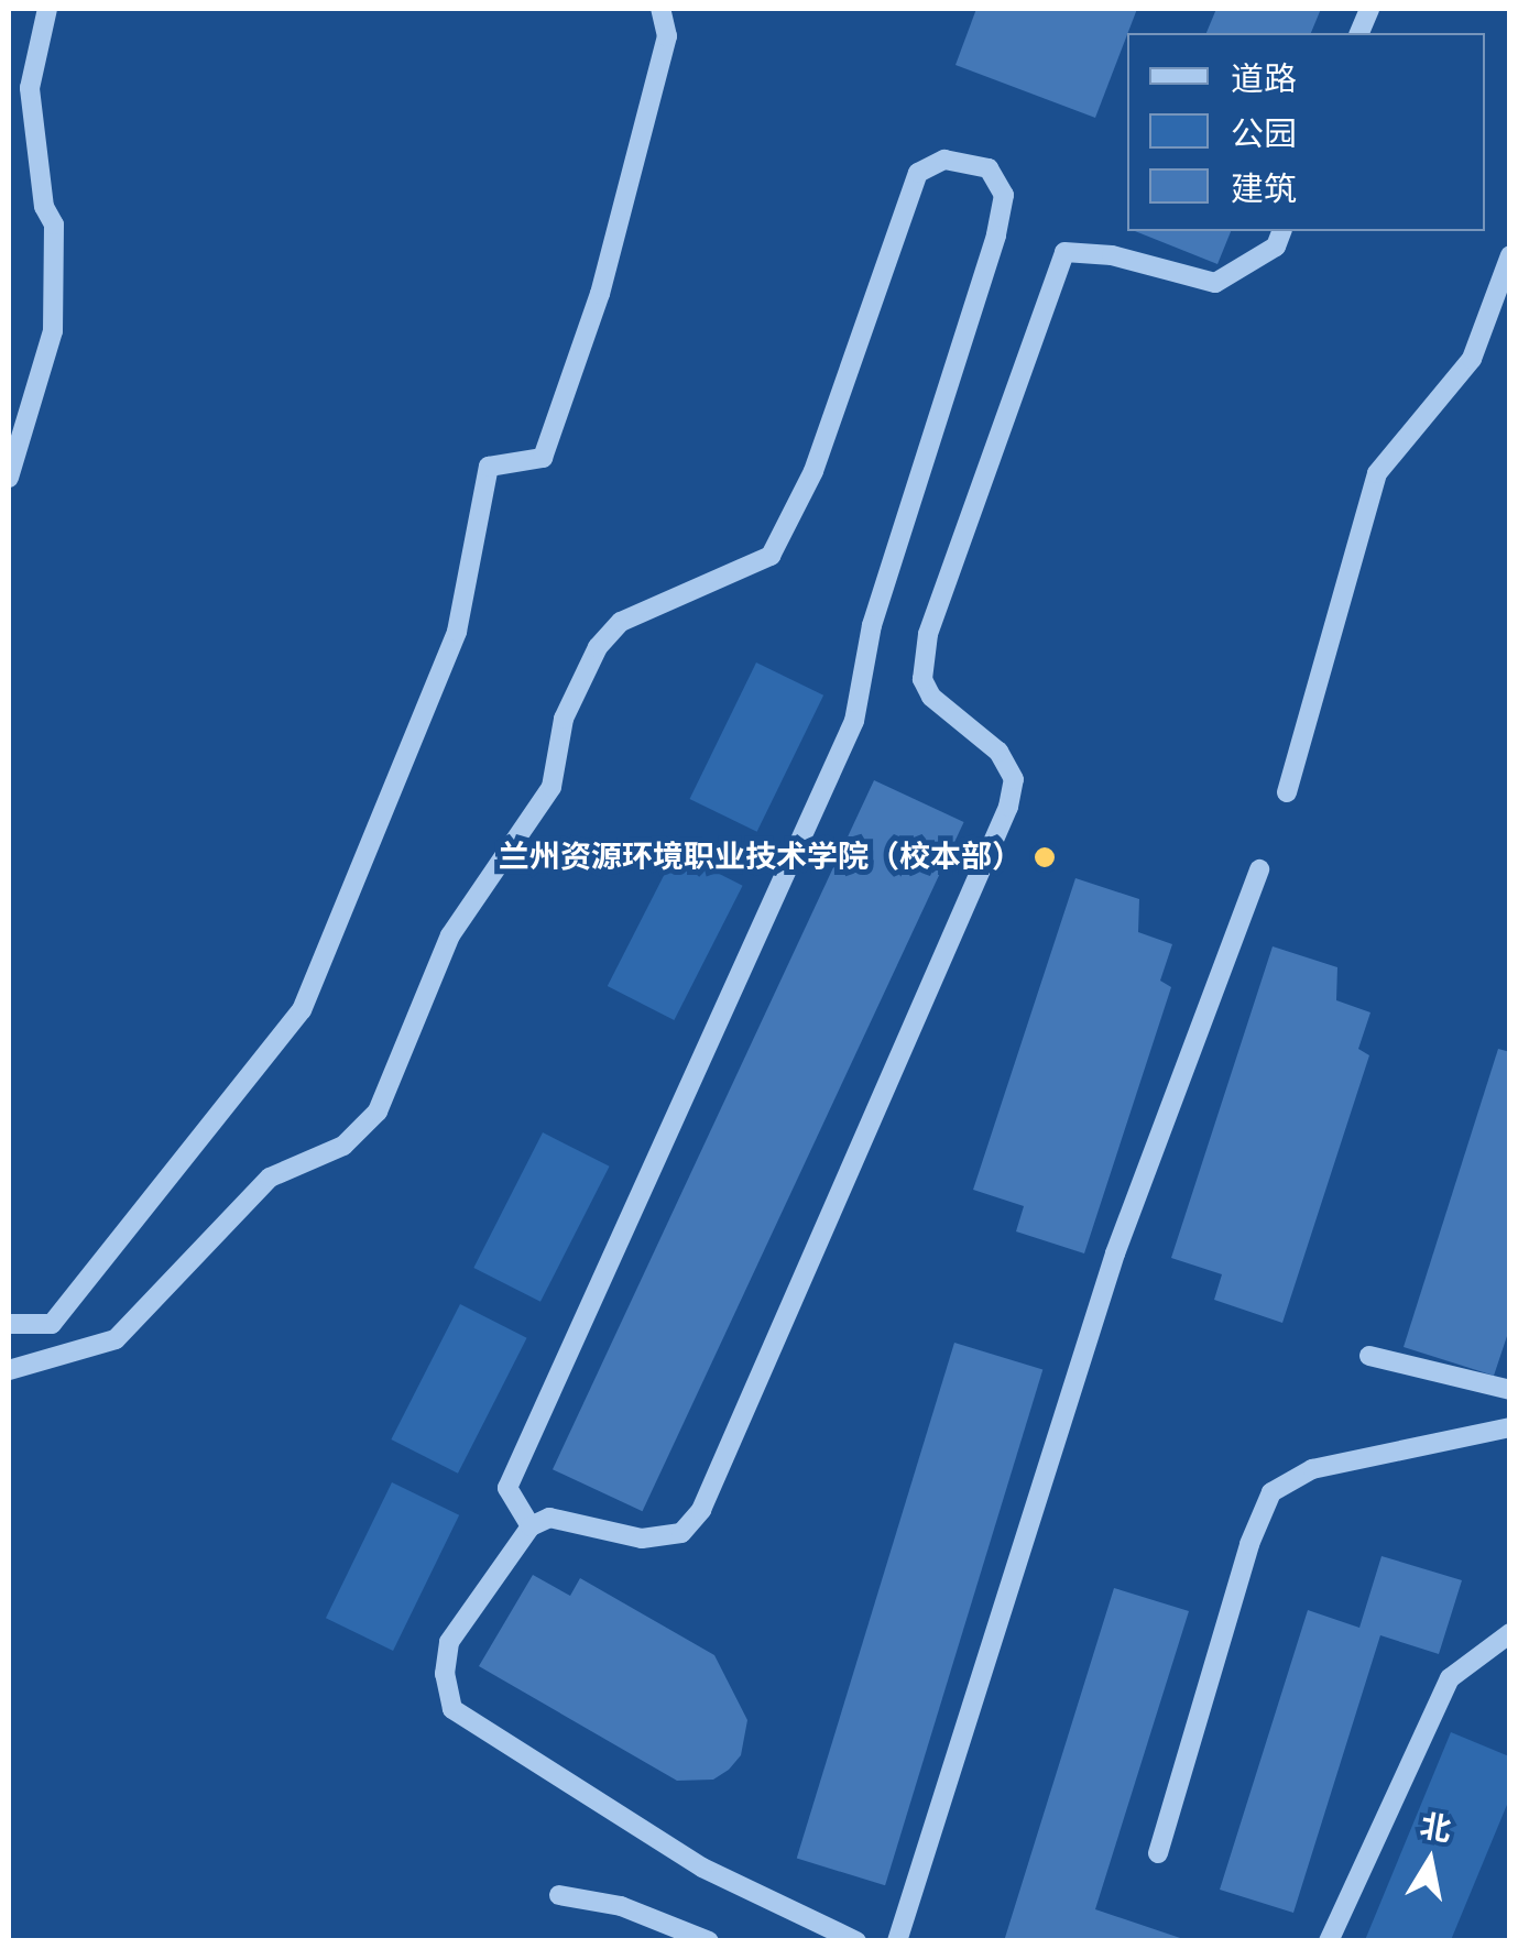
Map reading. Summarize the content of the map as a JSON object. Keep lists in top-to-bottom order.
{
  "places": ["兰州资源环境职业技术学院（校本部）"],
  "legend": ["道路", "公园", "建筑"],
  "north": "top"
}
